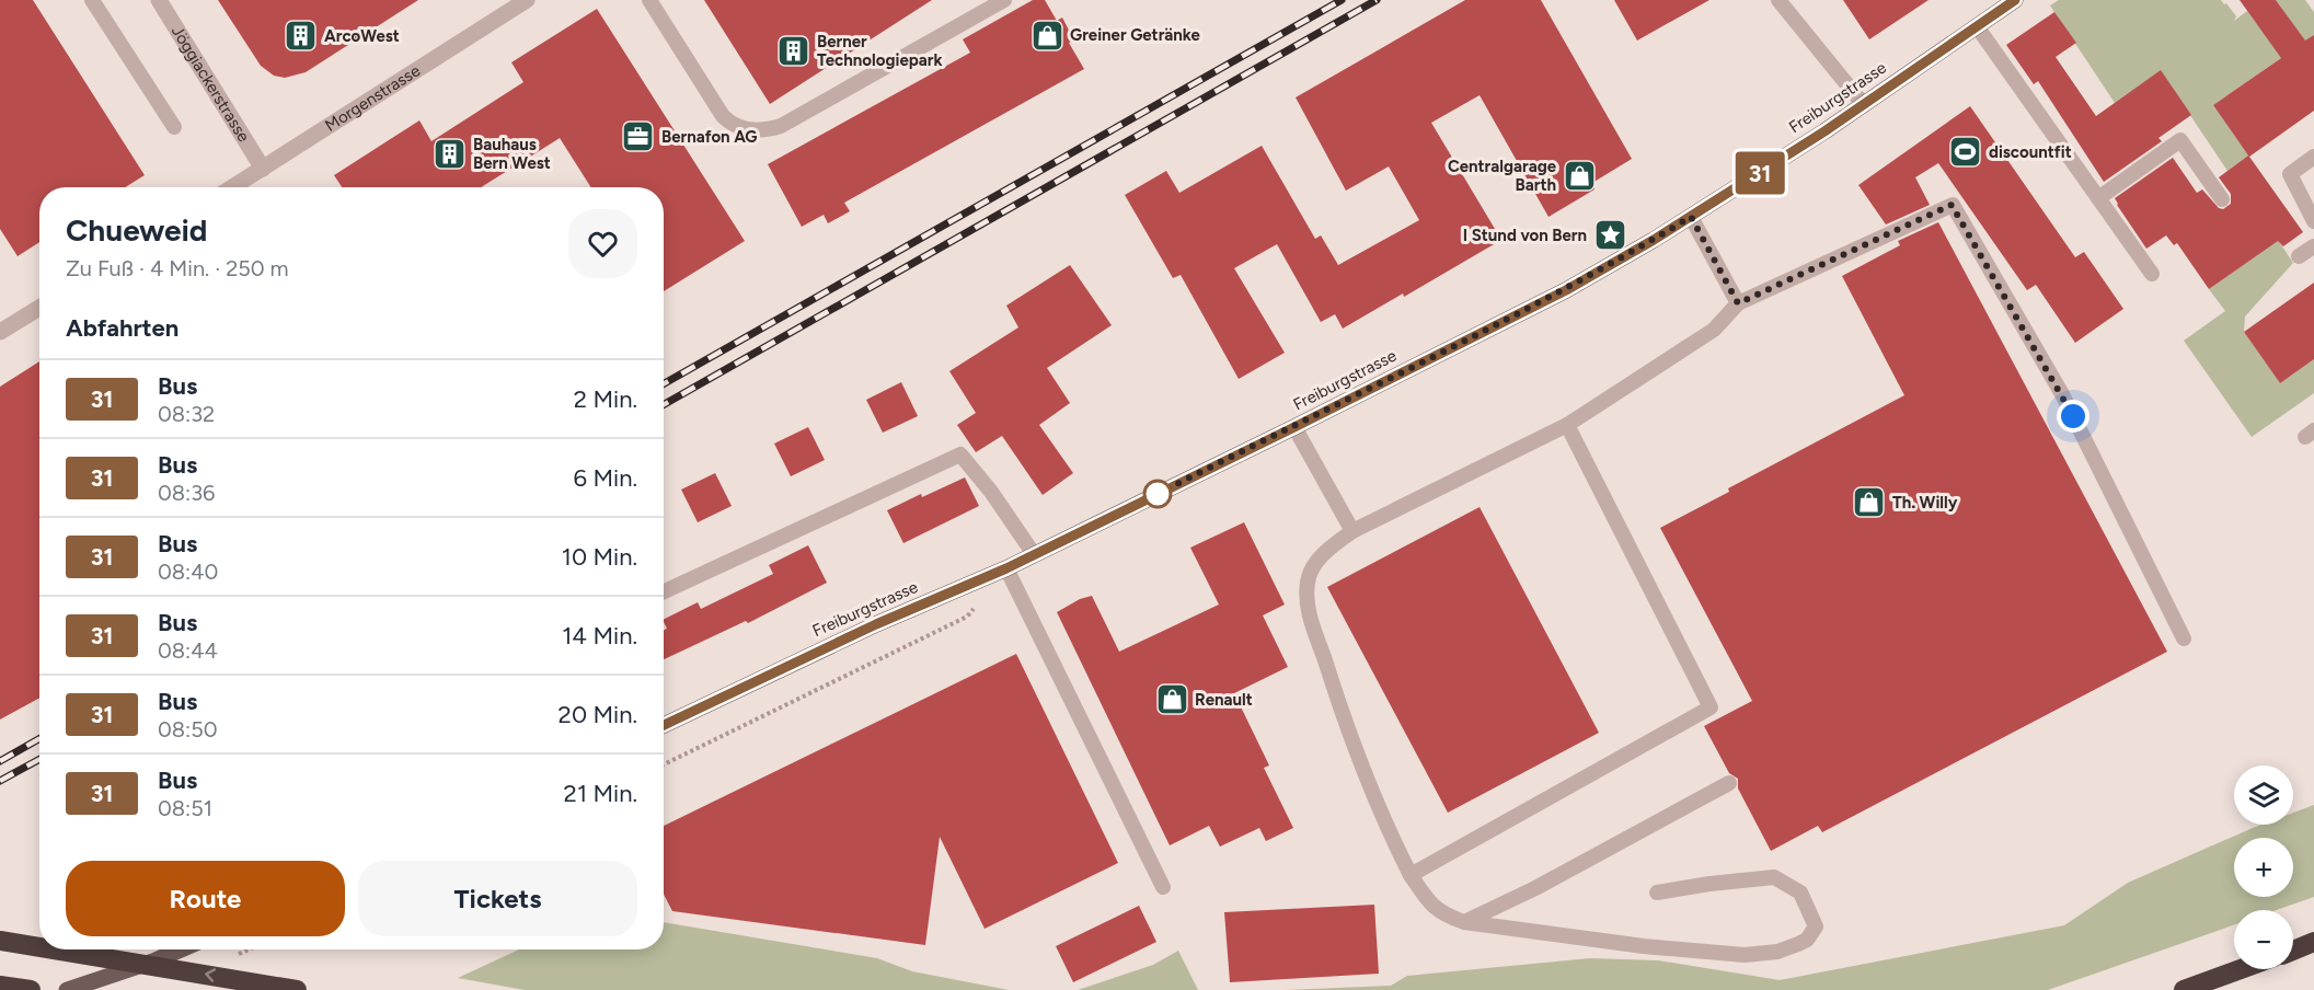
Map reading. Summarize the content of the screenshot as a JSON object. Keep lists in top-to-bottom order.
{
  "streets": {
    "main road": ["Freiburgstrasse"],
    "street": ["Jöggiackerstrasse", "Morgenstrasse"]
  },
  "crossings": [
    ["Jöggiackerstrasse", "Morgenstrasse"]
  ],
  "places": {
    "shop": [
      "Greiner Getränke",
      "Centralgarage Barth",
      "Th. Willy",
      "Renault"
    ],
    "building": ["ArcoWest", "Berner Technologiepark", "Bauhaus Bern West"],
    "office": ["Bernafon AG"],
    "sports": ["discountfit"],
    "place": ["I Stund von Bern"]
  },
  "lines": ["bus line 31"],
  "page": {
    "on_map": "31",
    "heading": [
      ["Chueweid", "Zu Fuß · 4 Min. · 250 m"],
      "Abfahrten"
    ],
    "list": [
      {
        "mark": "31",
        "name": "Bus",
        "note": "08:32",
        "value": "2 Min."
      },
      {
        "mark": "31",
        "name": "Bus",
        "note": "08:36",
        "value": "6 Min."
      },
      {
        "mark": "31",
        "name": "Bus",
        "note": "08:40",
        "value": "10 Min."
      },
      {
        "mark": "31",
        "name": "Bus",
        "note": "08:44",
        "value": "14 Min."
      },
      {
        "mark": "31",
        "name": "Bus",
        "note": "08:50",
        "value": "20 Min."
      },
      {
        "mark": "31",
        "name": "Bus",
        "note": "08:51",
        "value": "21 Min."
      }
    ],
    "map_buttons": ["+", "−"],
    "buttons": ["Route", "Tickets"]
  }
}
